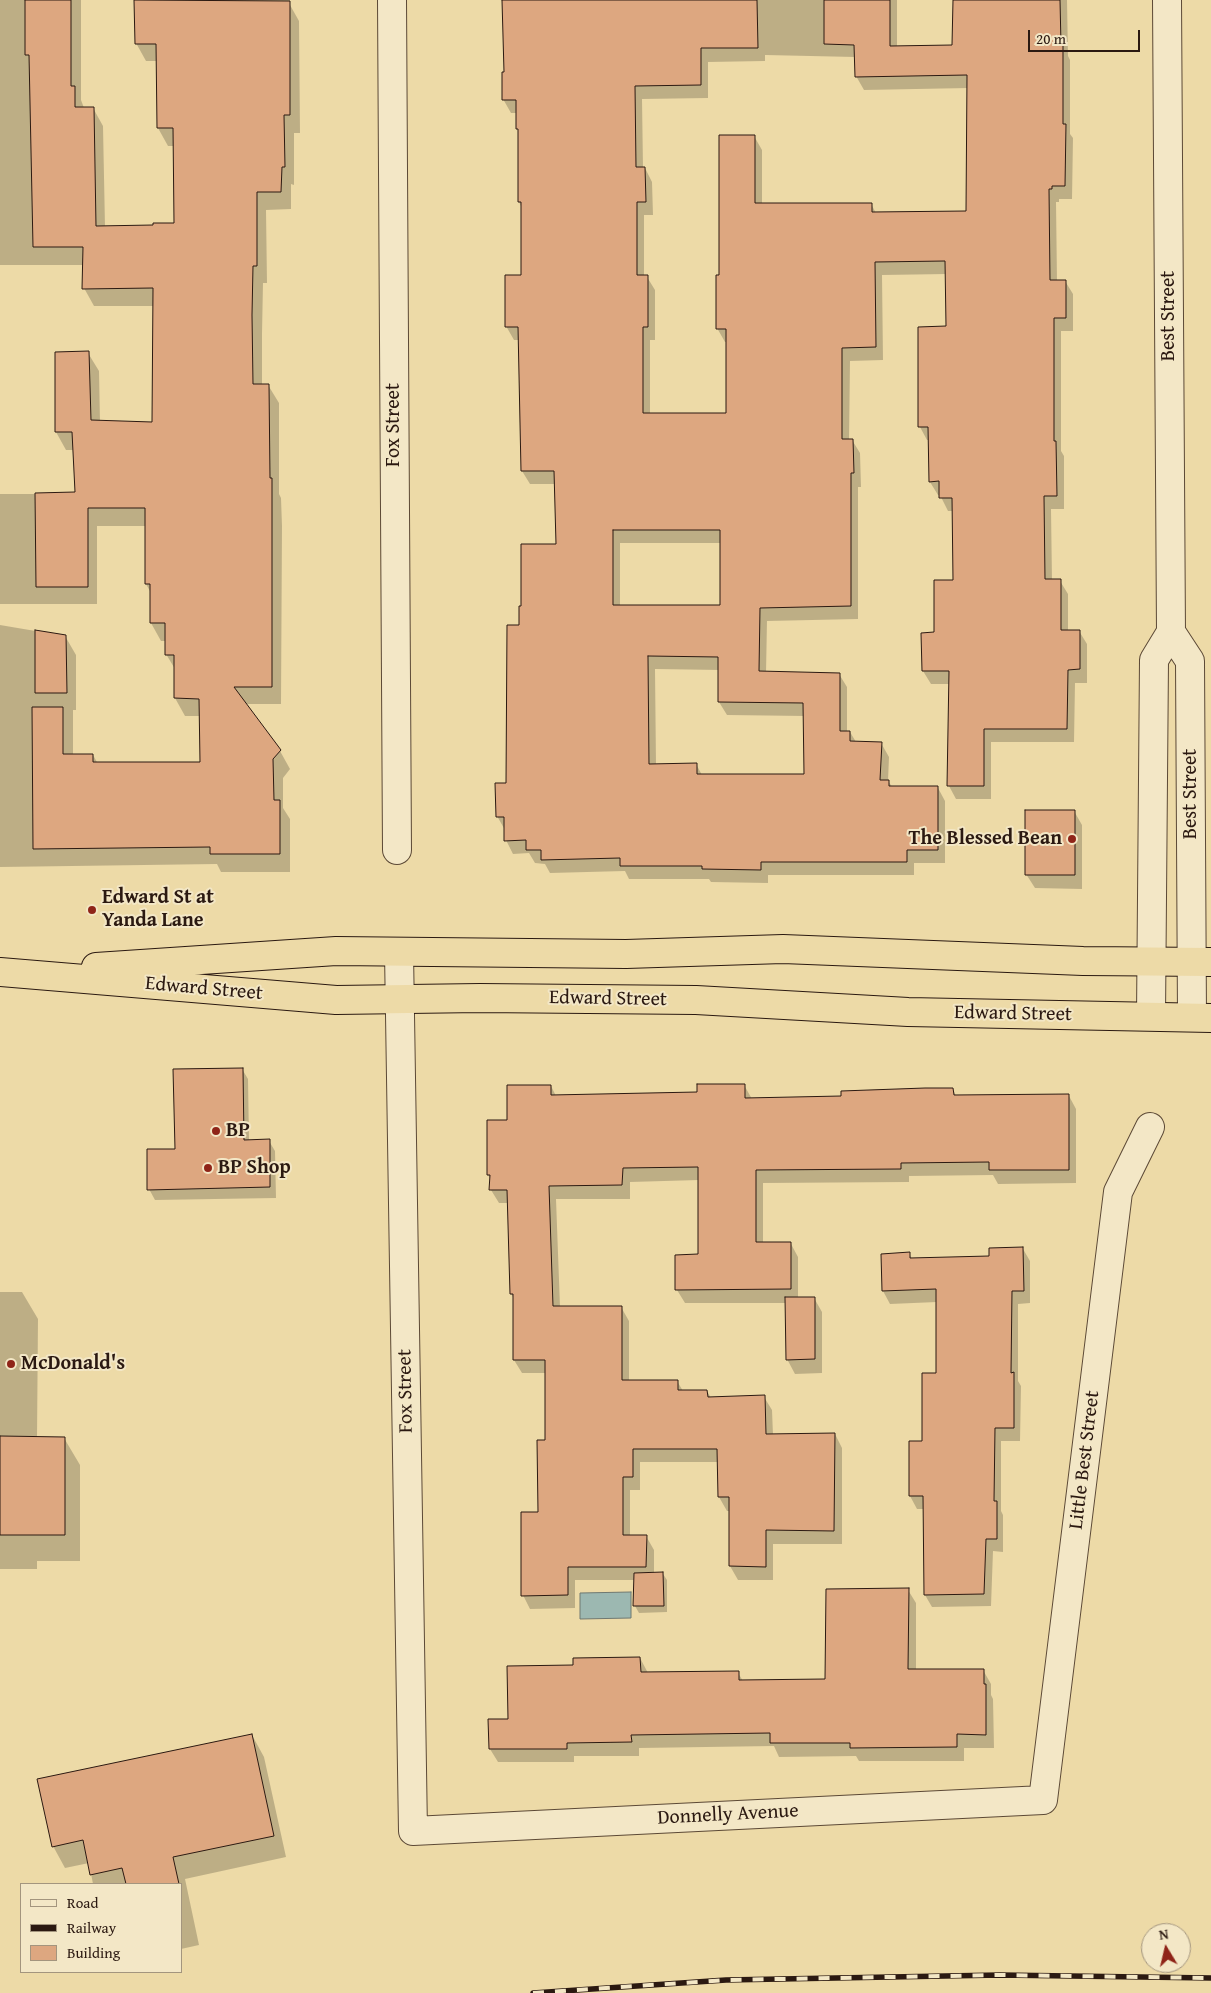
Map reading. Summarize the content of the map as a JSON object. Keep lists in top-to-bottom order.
{
  "streets": {
    "highway": ["Edward Street"],
    "street": [
      "Best Street",
      "Fox Street",
      "Little Best Street",
      "Donnelly Avenue"
    ]
  },
  "crossings": [
    ["Best Street", "Edward Street"],
    ["Fox Street", "Edward Street"],
    ["Fox Street", "Donnelly Avenue"],
    ["Little Best Street", "Donnelly Avenue"]
  ],
  "places": [
    "The Blessed Bean",
    "Edward St at Yanda Lane",
    "BP",
    "BP Shop",
    "McDonald's"
  ],
  "legend": ["Road", "Railway", "Building"],
  "scale_bar": "20 m",
  "north": "top"
}
